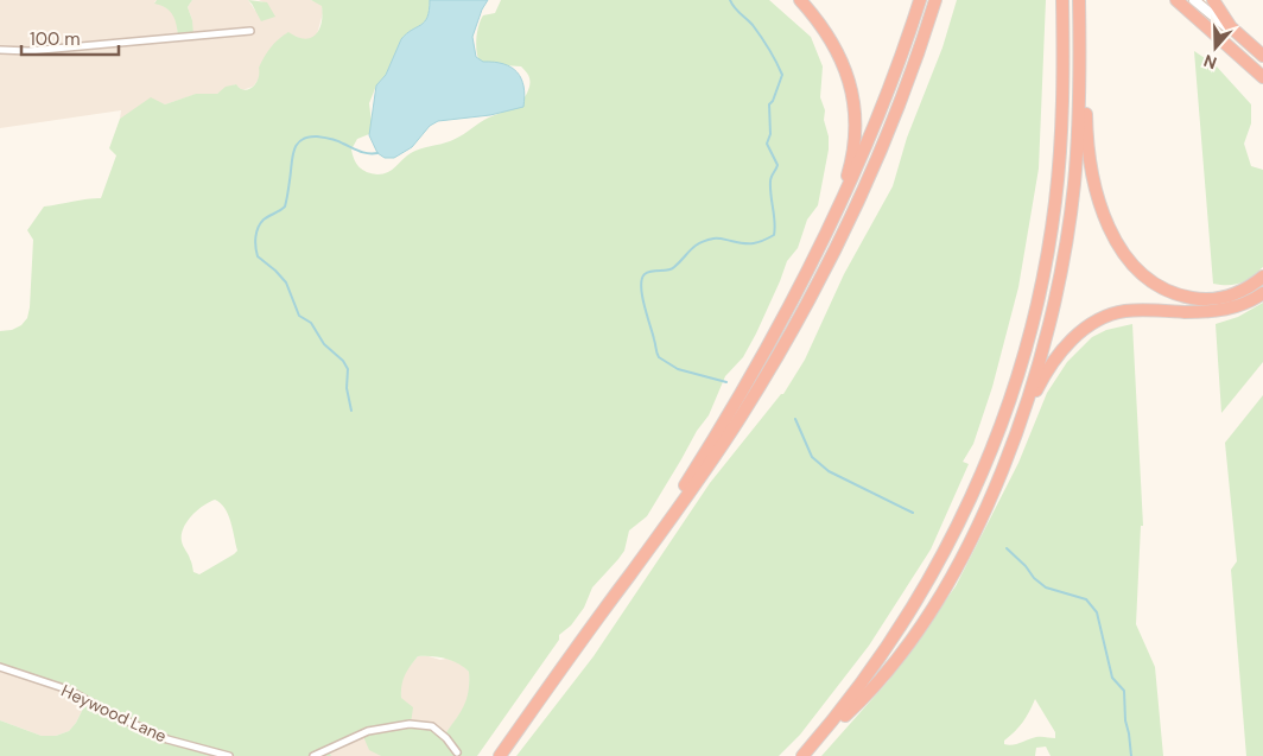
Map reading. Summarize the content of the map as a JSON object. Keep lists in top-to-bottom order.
{
  "streets": {
    "street": ["Heywood Lane"]
  },
  "scale_bar": "100 m",
  "north": "bottom"
}
